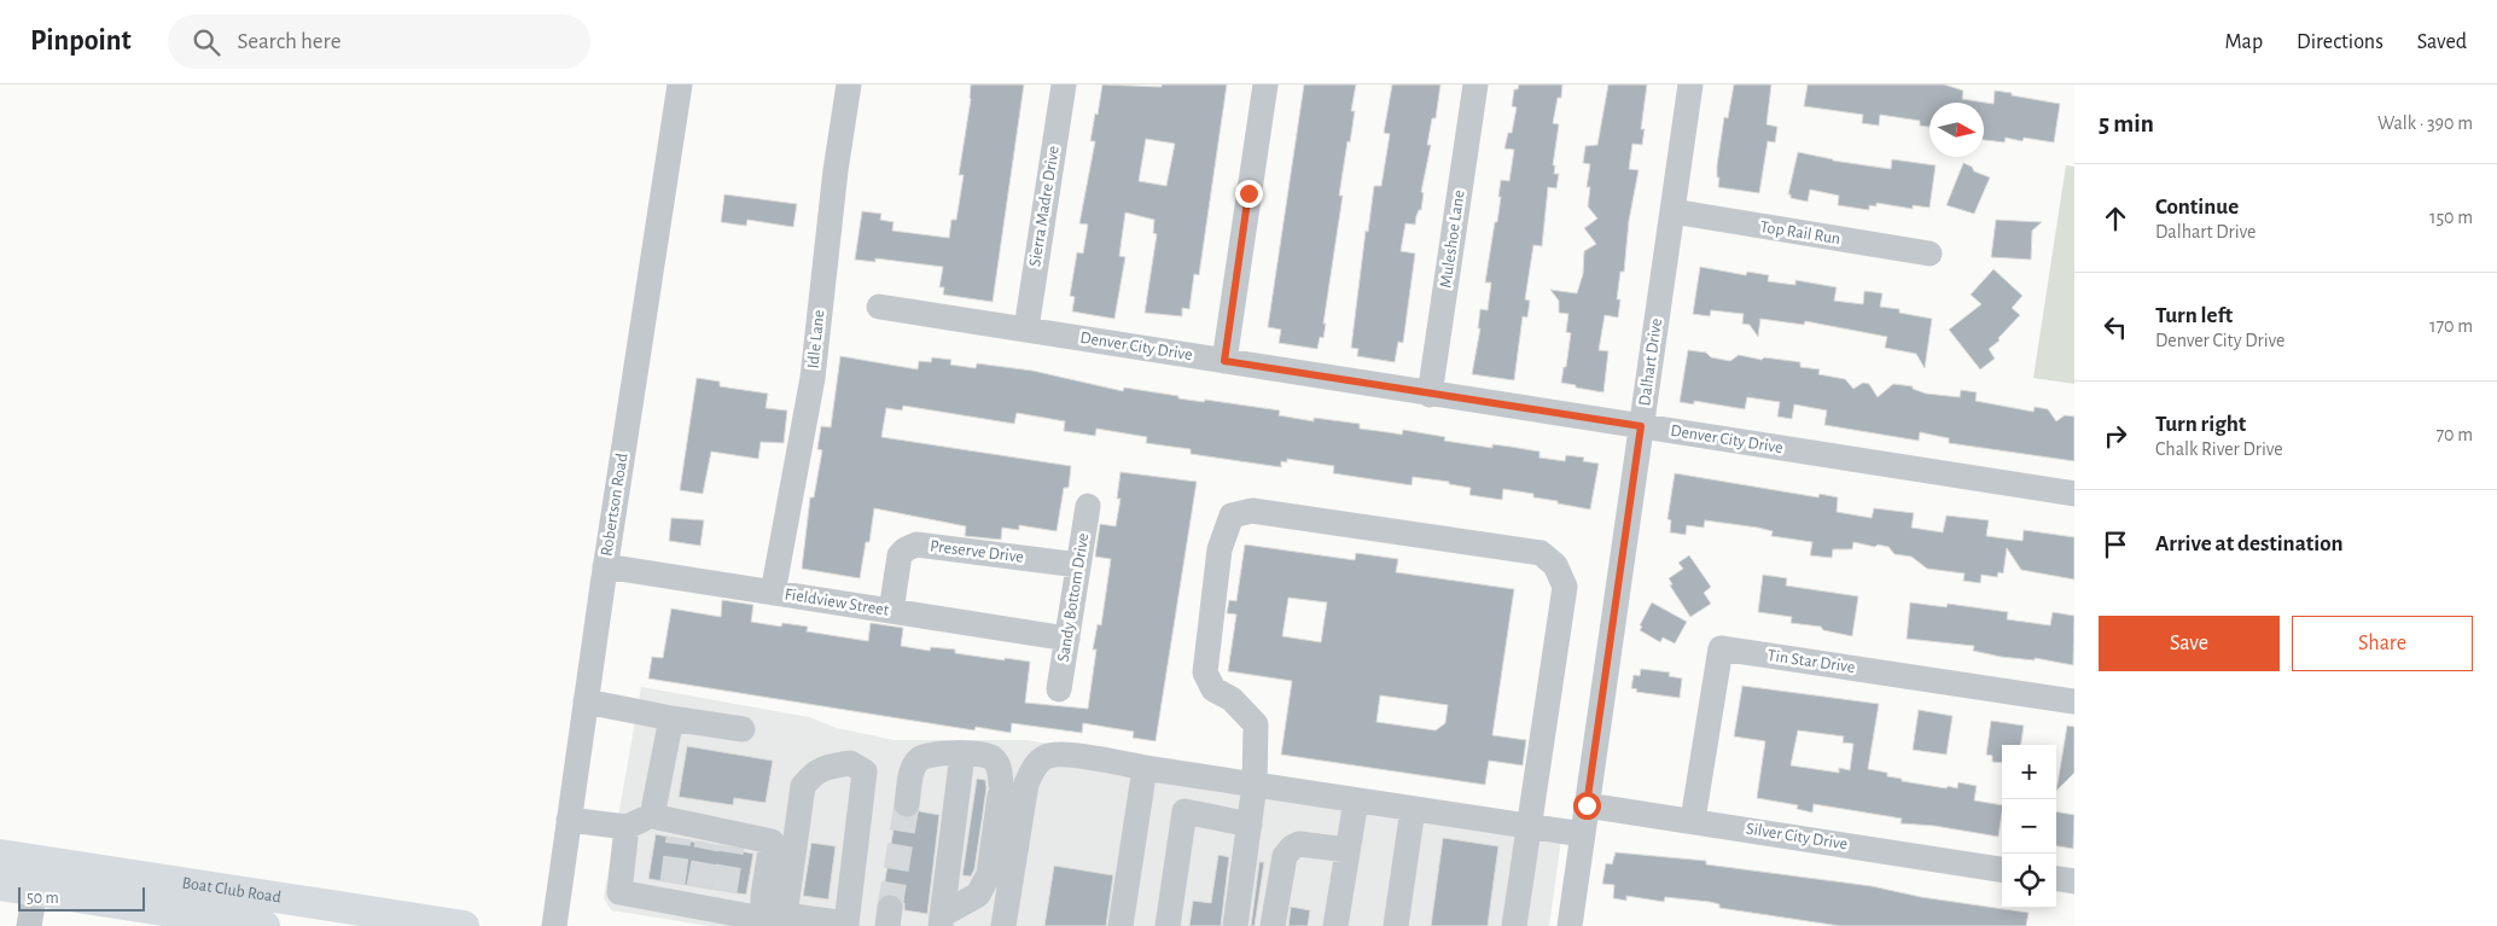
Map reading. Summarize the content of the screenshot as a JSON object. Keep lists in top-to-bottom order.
{
  "streets": {
    "main road": ["Boat Club Road"],
    "street": [
      "Sierra Madre Drive",
      "Top Rail Run",
      "Muleshoe Lane",
      "Idle Lane",
      "Denver City Drive",
      "Dalhart Drive",
      "Robertson Road",
      "Preserve Drive",
      "Sandy Bottom Drive",
      "Fieldview Street",
      "Tin Star Drive",
      "Silver City Drive"
    ]
  },
  "crossings": [
    ["Sierra Madre Drive", "Denver City Drive"],
    ["Top Rail Run", "Dalhart Drive"],
    ["Muleshoe Lane", "Denver City Drive"],
    ["Idle Lane", "Fieldview Street"],
    ["Denver City Drive", "Dalhart Drive"],
    ["Dalhart Drive", "Silver City Drive"],
    ["Robertson Road", "Fieldview Street"],
    ["Preserve Drive", "Sandy Bottom Drive"],
    ["Preserve Drive", "Fieldview Street"],
    ["Sandy Bottom Drive", "Fieldview Street"],
    ["Tin Star Drive", "Silver City Drive"]
  ],
  "scale_bar": "50 m",
  "north": "right",
  "page": {
    "header": "Pinpoint",
    "search": "Search here",
    "nav": ["Map", "Directions", "Saved"],
    "heading": ["5 min", "Walk · 390 m"],
    "list": [
      ["Continue", "Dalhart Drive", "150 m"],
      ["Turn left", "Denver City Drive", "170 m"],
      ["Turn right", "Chalk River Drive", "70 m"],
      "Arrive at destination"
    ],
    "buttons": ["Save", "Share"],
    "map_buttons": ["+", "−"],
    "scale": "50 m"
  }
}
